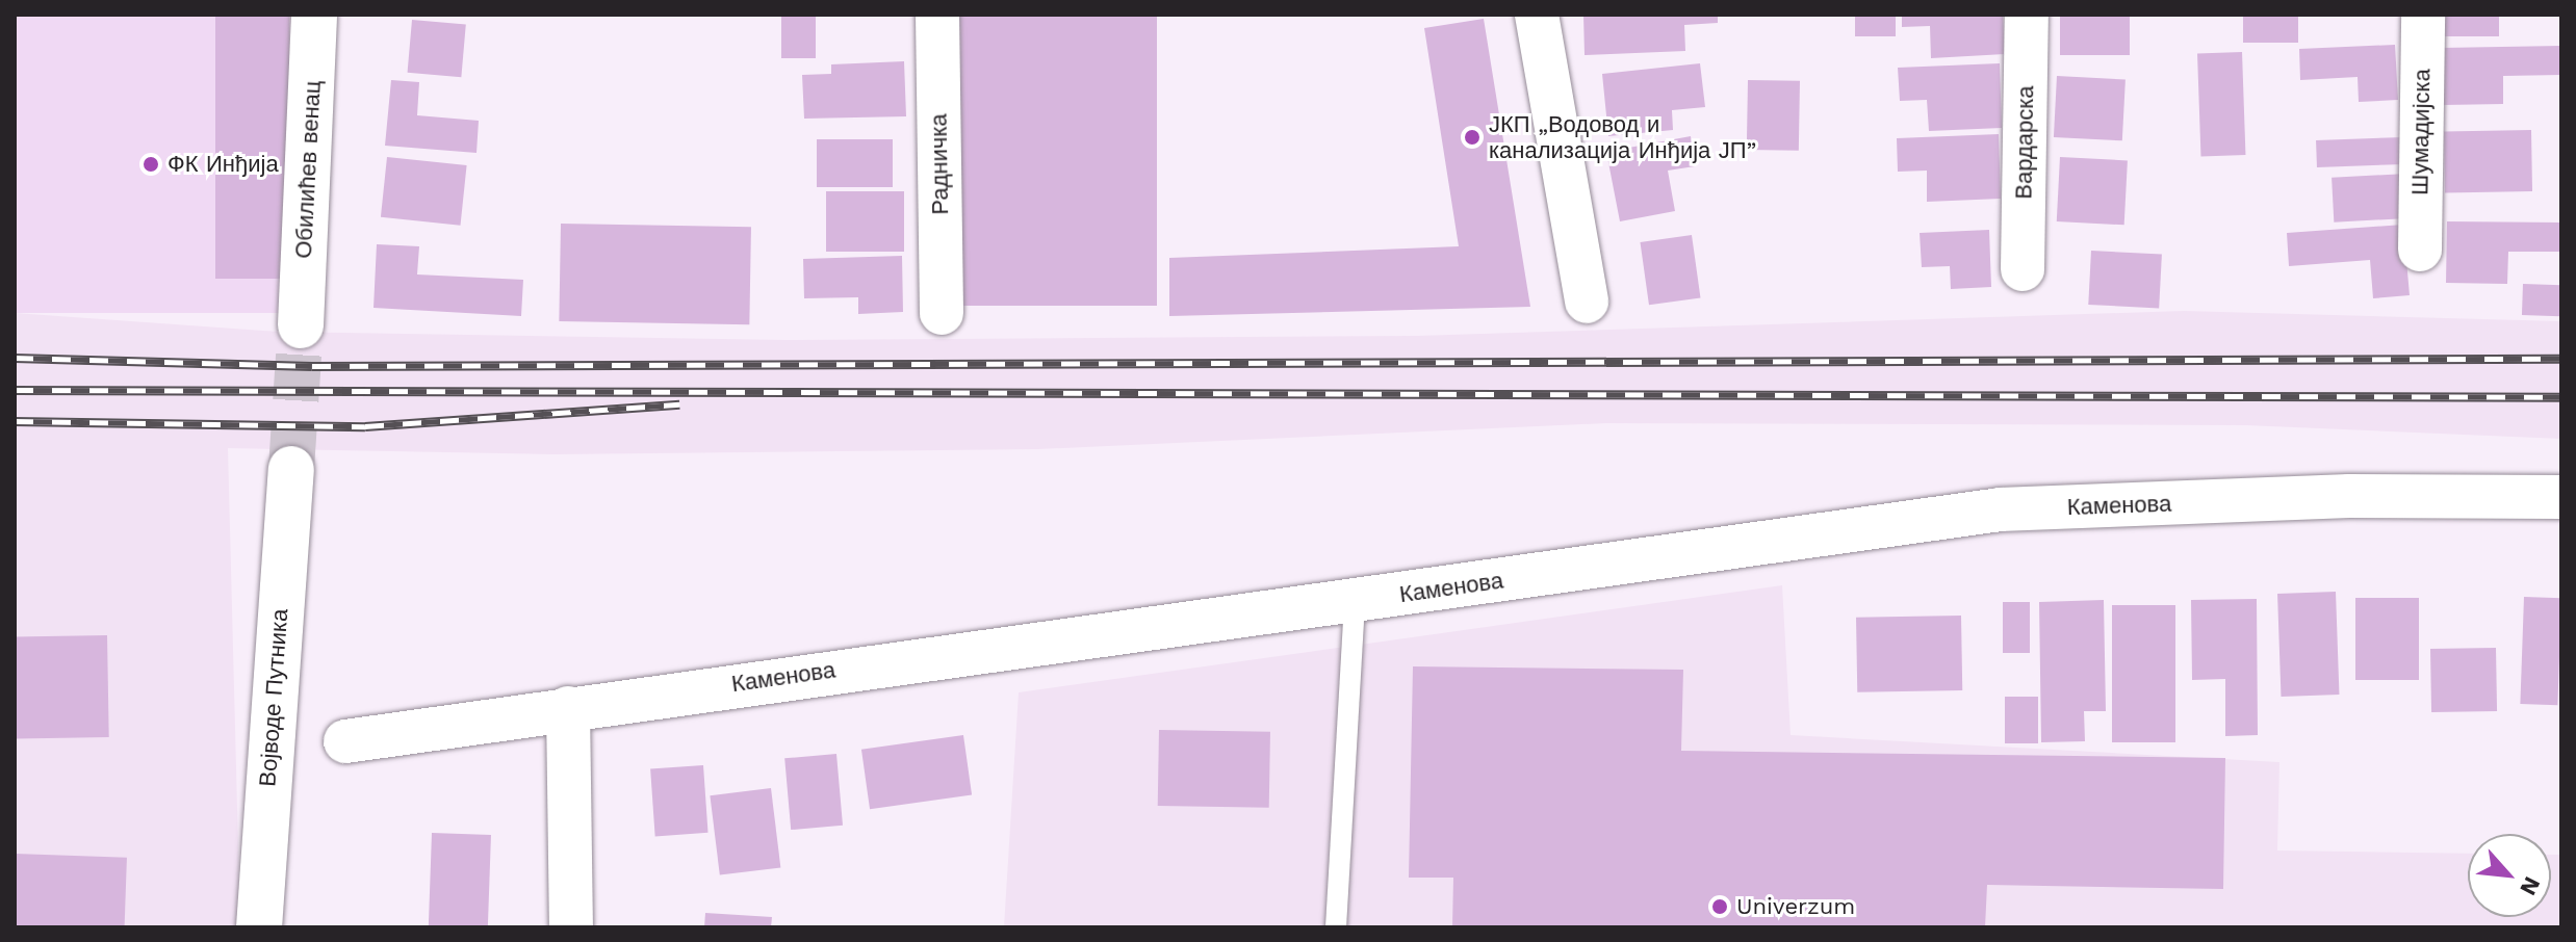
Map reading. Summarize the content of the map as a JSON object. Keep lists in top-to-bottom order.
{
  "streets": {
    "main road": ["Обилићев венац", "Војводе Путника"],
    "street": [
      "Шумадијска",
      "Вардарска",
      "Радничка",
      "Каменова"
    ]
  },
  "places": ["ЈКП „Водовод и канализација Инђија ЈП”", "ФК Инђија", "Univerzum"],
  "north": "bottom right"
}
